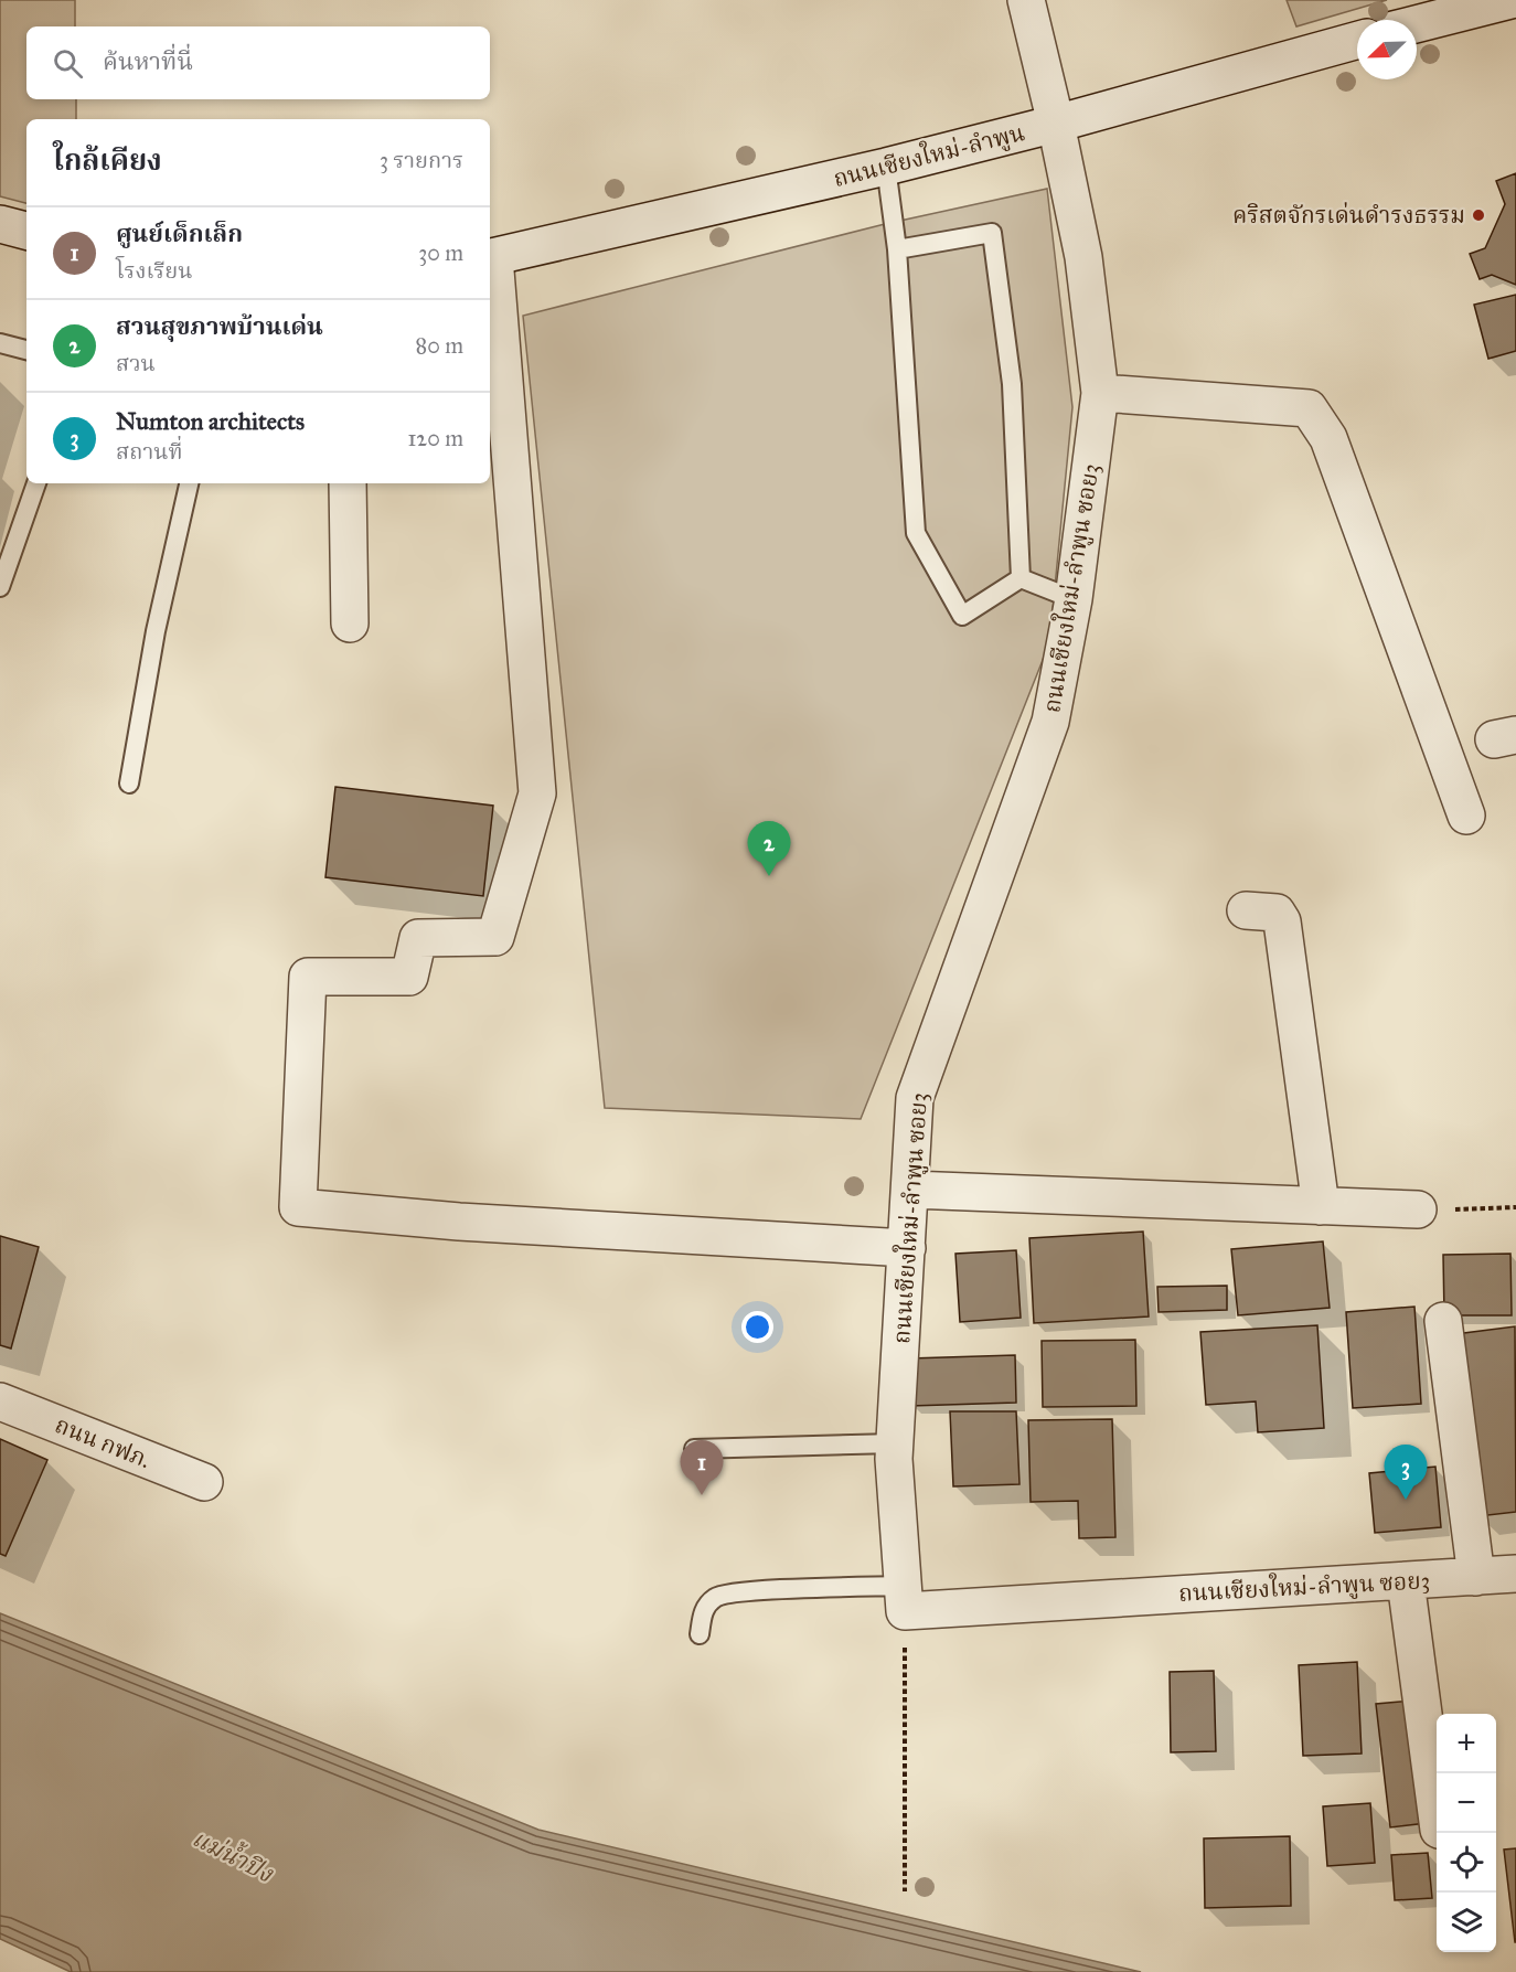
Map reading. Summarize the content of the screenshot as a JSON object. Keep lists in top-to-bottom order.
{
  "streets": {
    "street": ["ถนนเชียงใหม่-ลำพูน", "ถนนเชียงใหม่-ลำพูน ซอย3", "ถนน กฟภ."]
  },
  "crossings": [
    ["ถนนเชียงใหม่-ลำพูน", "ถนนเชียงใหม่-ลำพูน ซอย3"]
  ],
  "water": ["แม่น้ำปิง"],
  "places": ["คริสตจักรเด่นดำรงธรรม"],
  "north": "bottom left",
  "page": {
    "search": "ค้นหาที่นี่",
    "heading": ["ใกล้เคียง", "3 รายการ"],
    "list": [
      {
        "mark": "1",
        "name": "ศูนย์เด็กเล็ก",
        "note": "โรงเรียน",
        "value": "30 m"
      },
      {
        "mark": "2",
        "name": "สวนสุขภาพบ้านเด่น",
        "note": "สวน",
        "value": "80 m"
      },
      {
        "mark": "3",
        "name": "Numton architects",
        "note": "สถานที่",
        "value": "120 m"
      }
    ],
    "pins": ["2", "1", "3"],
    "map_buttons": ["+", "−"]
  }
}
